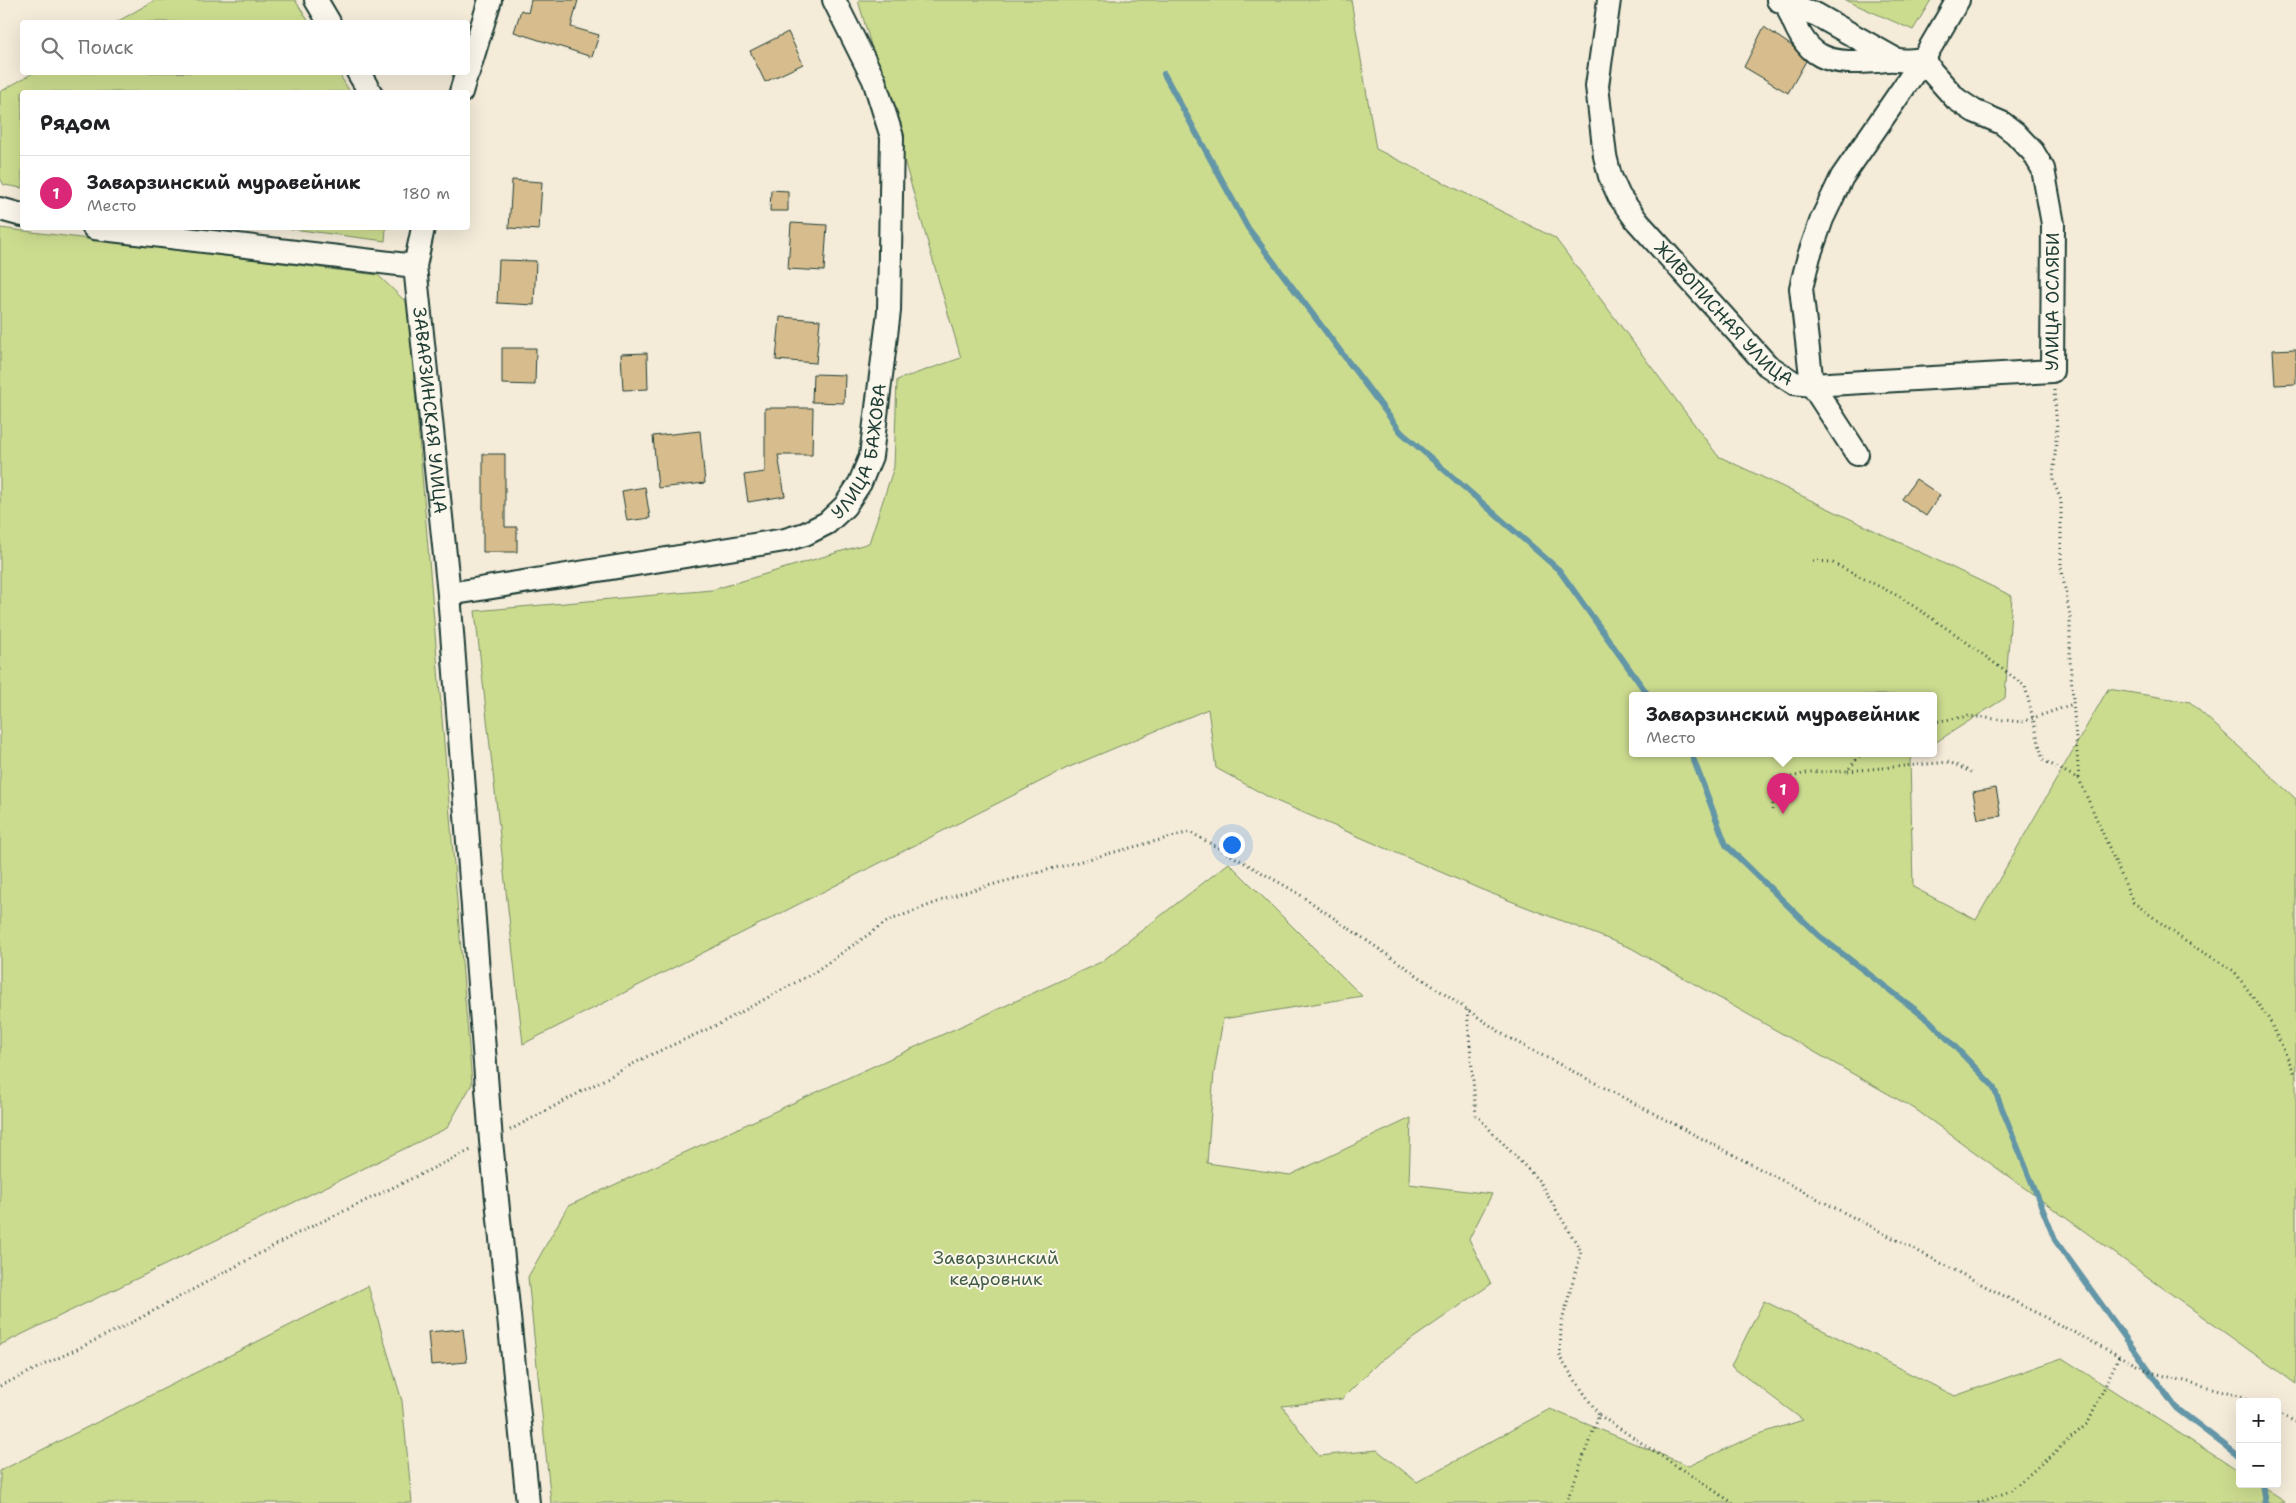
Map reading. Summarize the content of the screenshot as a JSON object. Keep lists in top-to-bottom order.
{
  "streets": {
    "street": [
      "УЛИЦА ОСЛЯБИ",
      "ЖИВОПИСНАЯ УЛИЦА",
      "ЗАВАРЗИНСКАЯ УЛИЦА",
      "УЛИЦА БАЖОВА"
    ]
  },
  "crossings": [
    ["УЛИЦА ОСЛЯБИ", "ЖИВОПИСНАЯ УЛИЦА"],
    ["ЗАВАРЗИНСКАЯ УЛИЦА", "УЛИЦА БАЖОВА"]
  ],
  "parks": ["Заварзинский кедровник"],
  "page": {
    "search": "Поиск",
    "heading": "Рядом",
    "list": [
      {
        "mark": "1",
        "name": "Заварзинский муравейник",
        "note": "Место",
        "value": "180 m"
      }
    ],
    "popup": ["Заварзинский муравейник", "Место"],
    "pins": "1",
    "map_buttons": ["+", "−"]
  }
}
